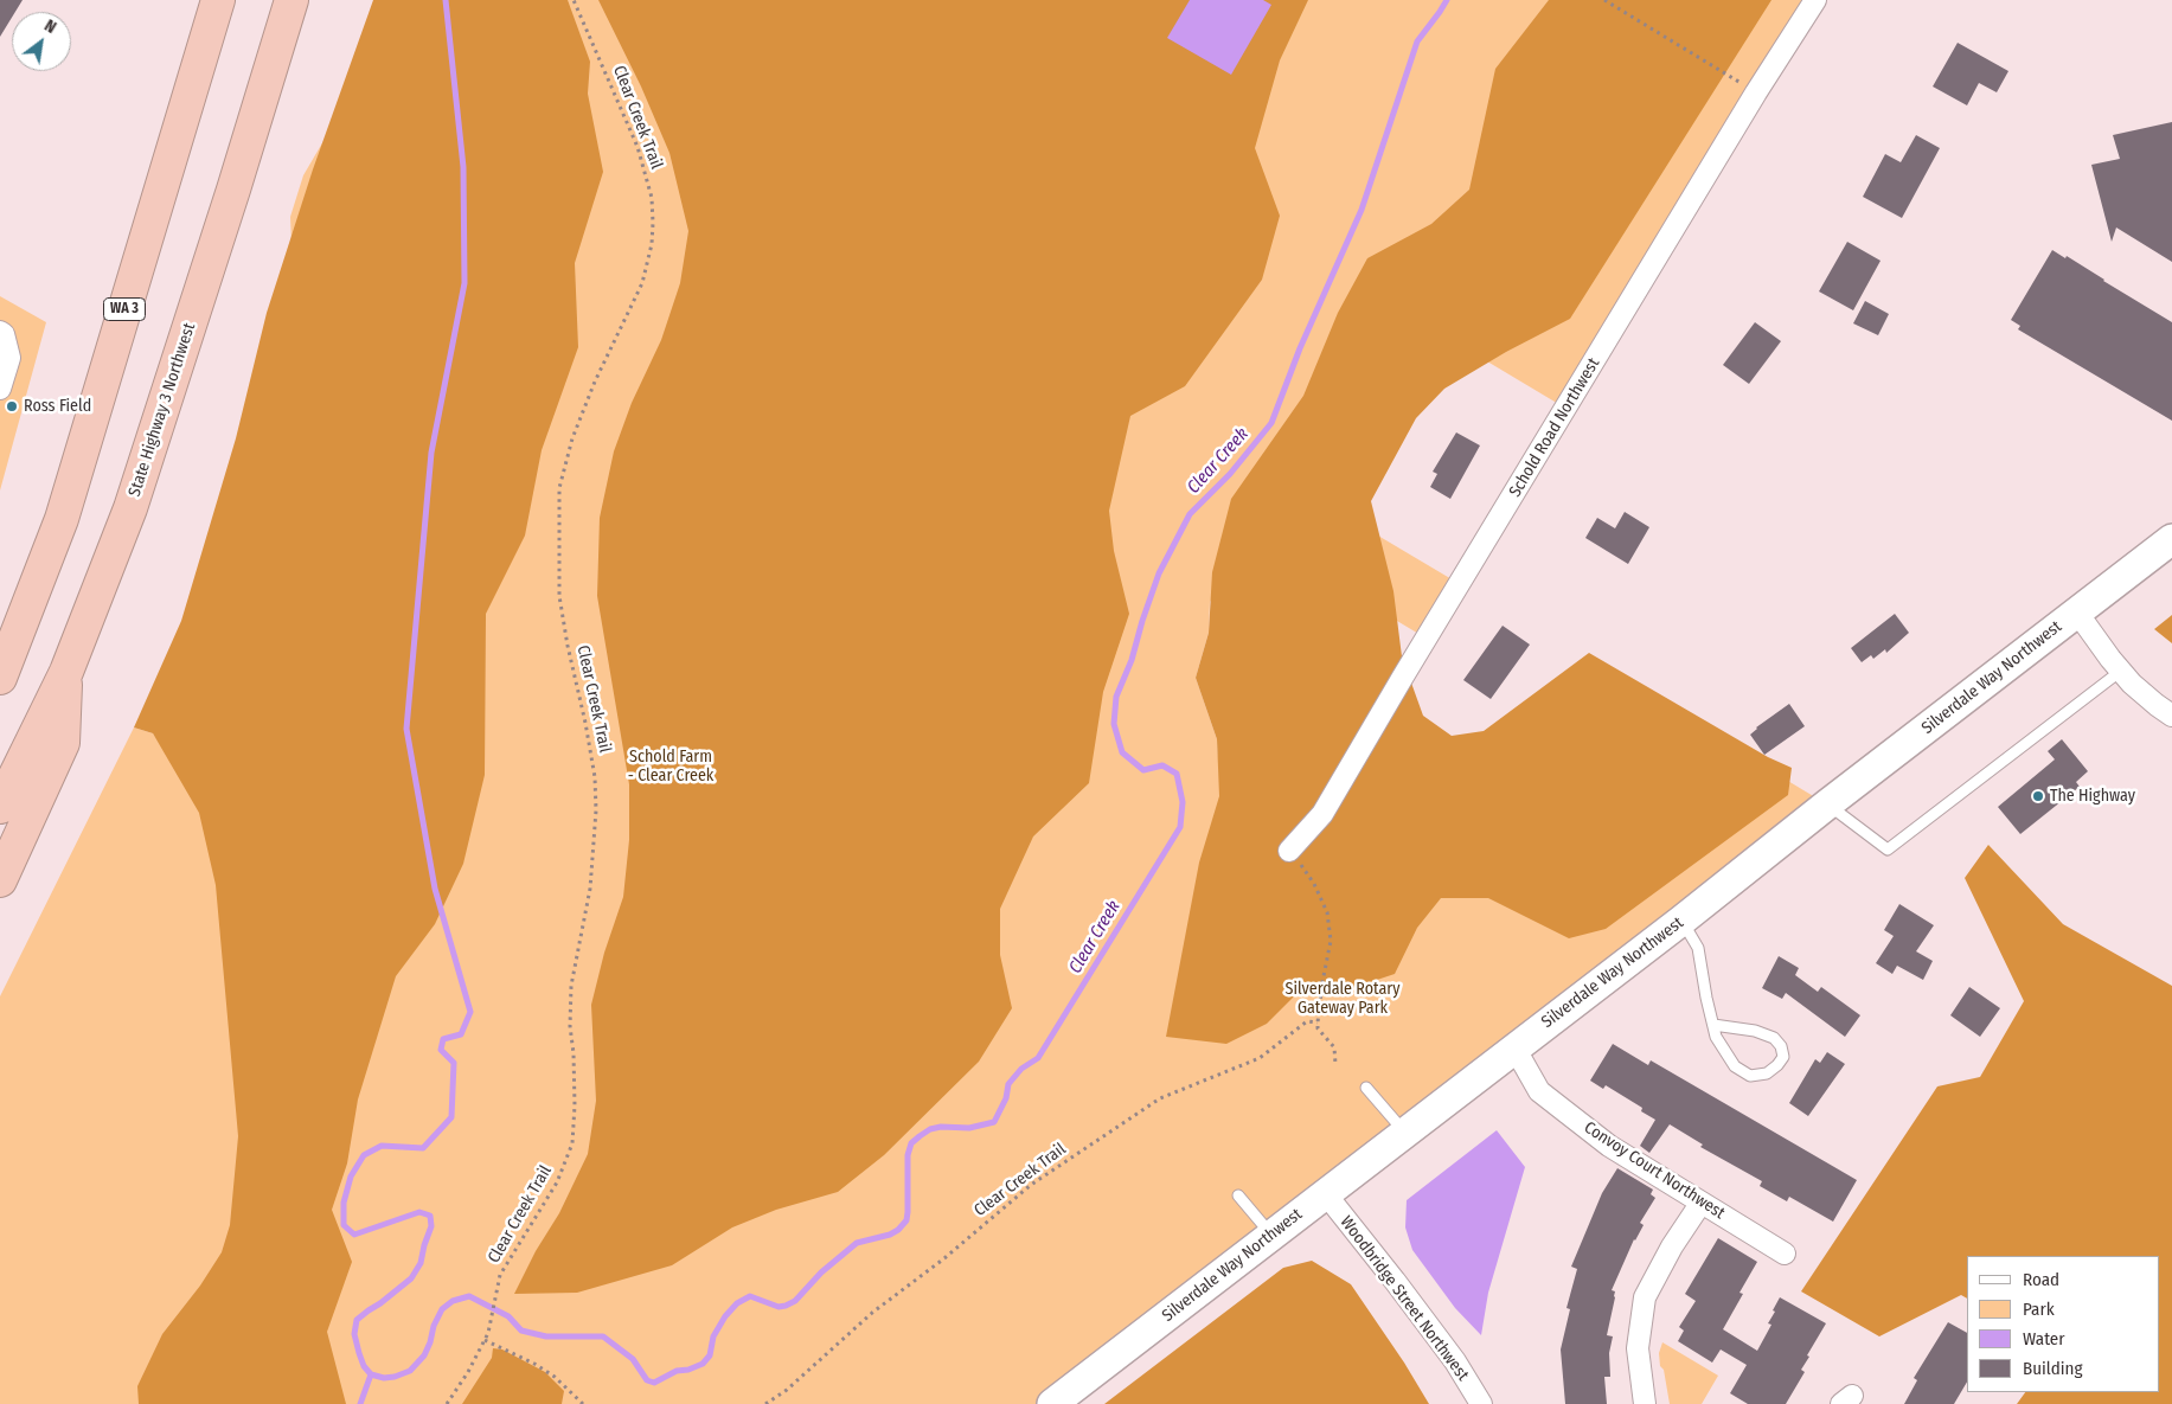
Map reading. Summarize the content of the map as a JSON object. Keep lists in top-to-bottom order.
{
  "streets": {
    "highway": ["WA 3", "State Highway 3 Northwest"],
    "main road": ["Silverdale Way Northwest"],
    "street": ["Schold Road Northwest", "Convoy Court Northwest", "Woodbridge Street Northwest"],
    "path": ["Clear Creek Trail"]
  },
  "crossings": [
    ["Silverdale Way Northwest", "Convoy Court Northwest"],
    ["Silverdale Way Northwest", "Woodbridge Street Northwest"]
  ],
  "water": ["Clear Creek"],
  "parks": ["Schold Farm - Clear Creek", "Silverdale Rotary Gateway Park"],
  "places": ["Ross Field", "The Highway"],
  "legend": [
    "Road",
    "Park",
    "Water",
    "Building"
  ],
  "north": "top right"
}
